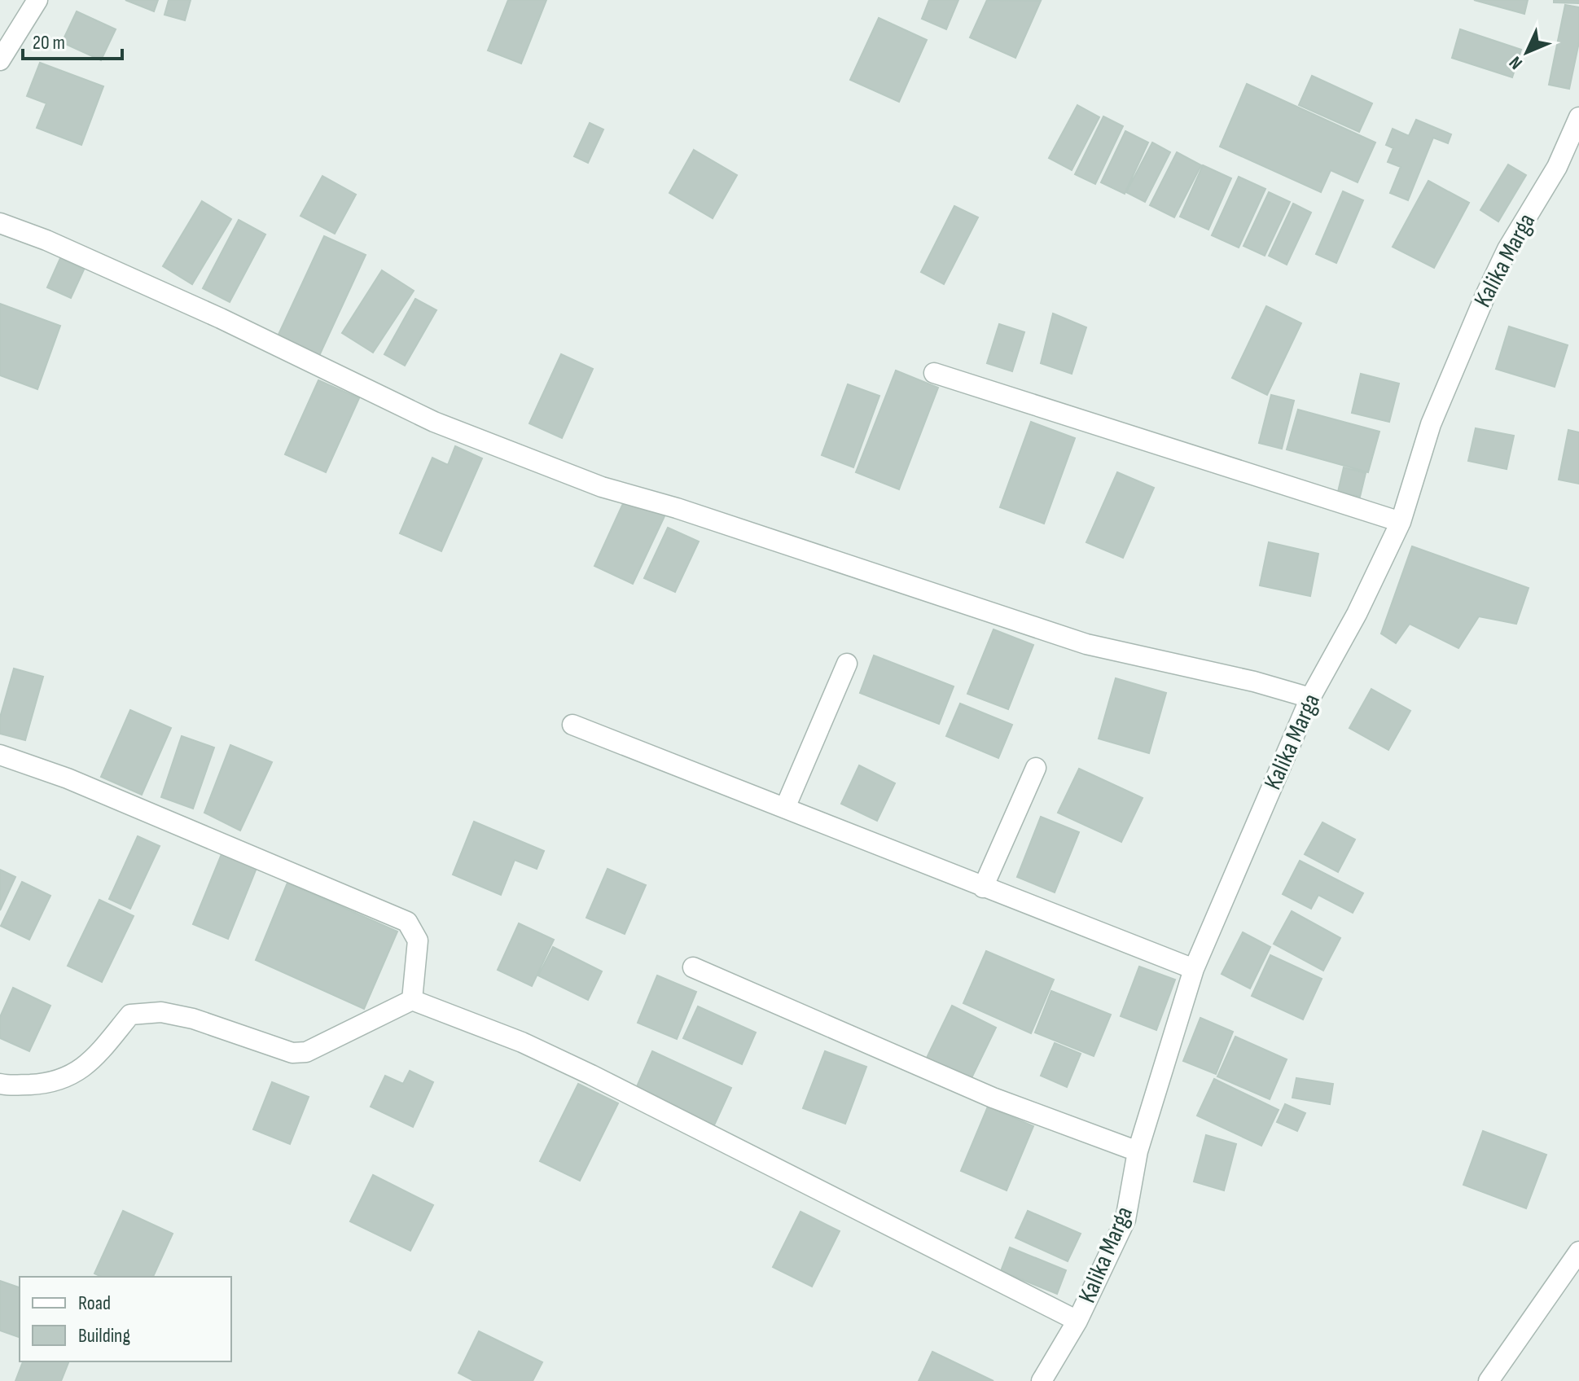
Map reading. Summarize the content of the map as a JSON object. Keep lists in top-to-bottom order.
{
  "streets": {
    "street": ["Kalika Marga"]
  },
  "legend": ["Road", "Building"],
  "scale_bar": "20 m",
  "north": "bottom left"
}
